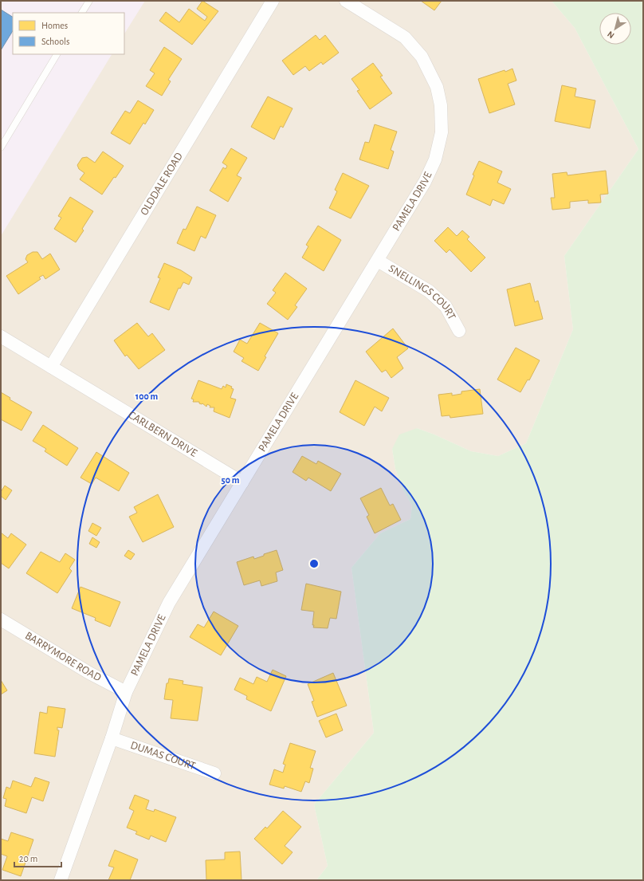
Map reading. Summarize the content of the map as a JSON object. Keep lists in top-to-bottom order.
{
  "streets": {
    "street": [
      "OLDDALE ROAD",
      "PAMELA DRIVE",
      "SNELLINGS COURT",
      "CARLBERN DRIVE",
      "BARRYMORE ROAD",
      "DUMAS COURT"
    ]
  },
  "crossings": [
    ["OLDDALE ROAD", "CARLBERN DRIVE"],
    ["PAMELA DRIVE", "SNELLINGS COURT"],
    ["PAMELA DRIVE", "CARLBERN DRIVE"],
    ["PAMELA DRIVE", "BARRYMORE ROAD"],
    ["PAMELA DRIVE", "DUMAS COURT"]
  ],
  "legend": ["Homes", "Schools"],
  "scale_bar": "20 m",
  "north": "bottom left",
  "rings": ["100 m", "50 m"]
}
